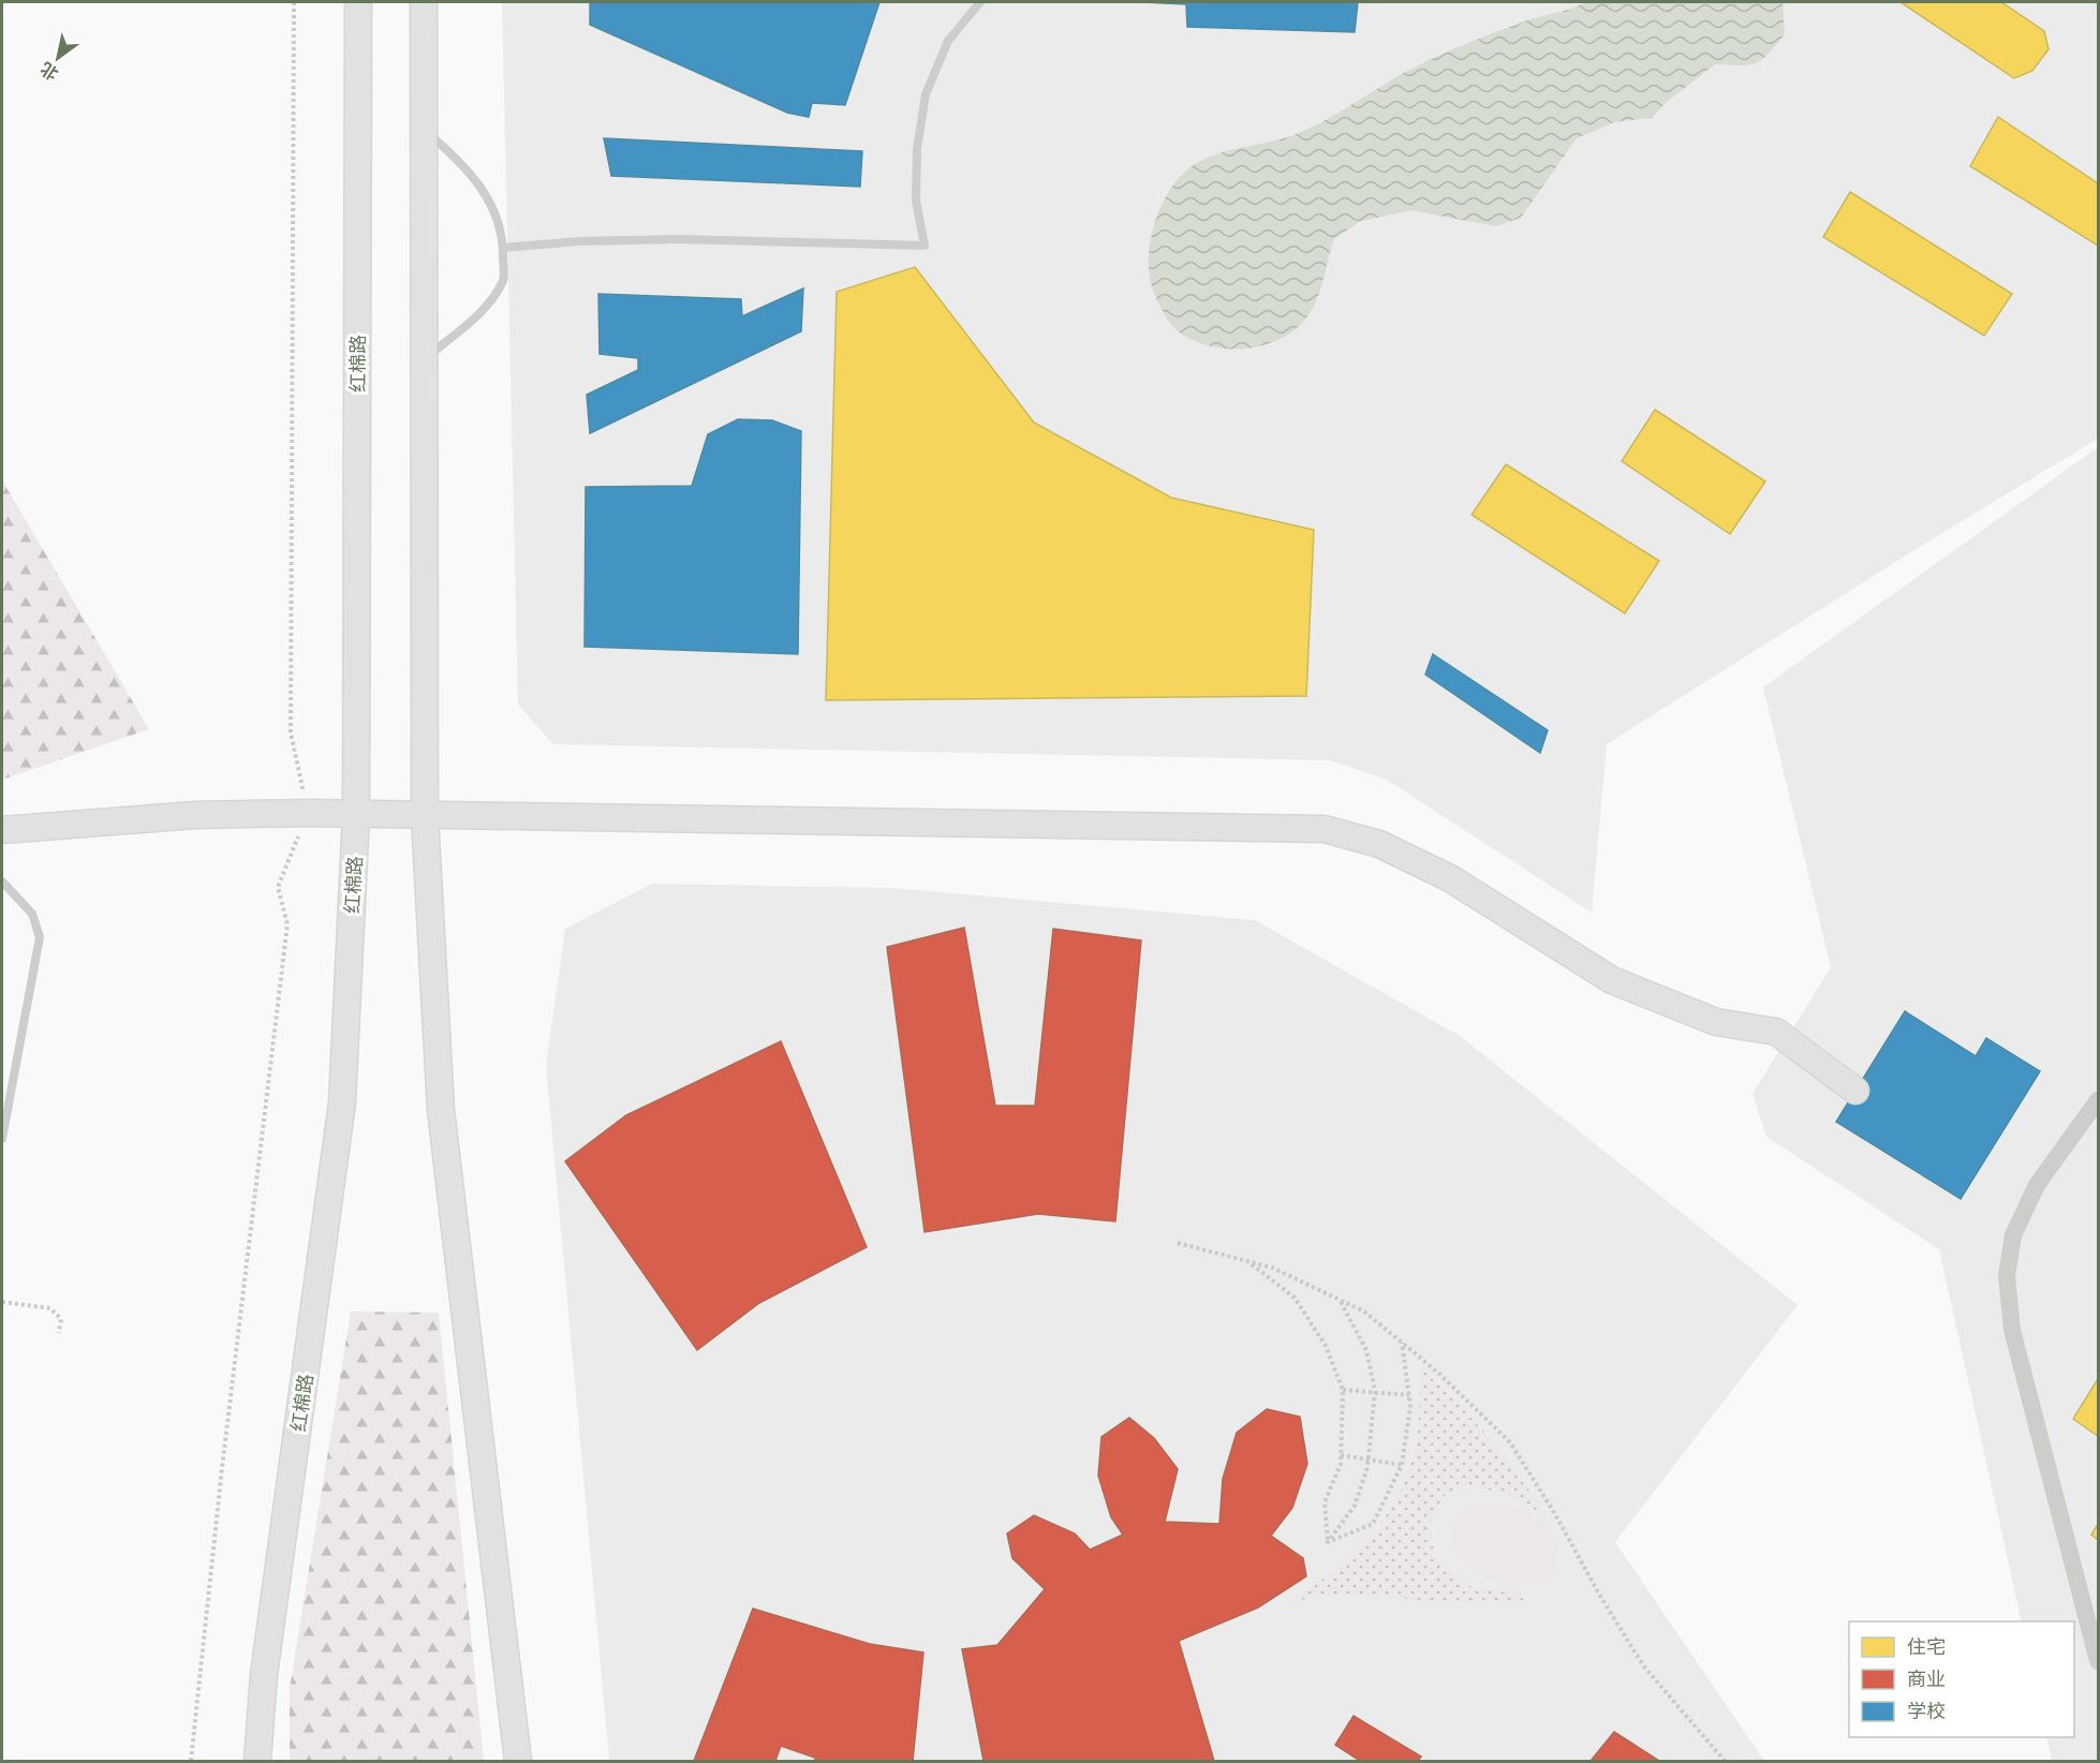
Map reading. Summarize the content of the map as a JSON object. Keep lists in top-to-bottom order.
{
  "streets": {
    "main road": ["红棉路"]
  },
  "legend": ["住宅", "商业", "学校"],
  "north": "bottom left"
}
